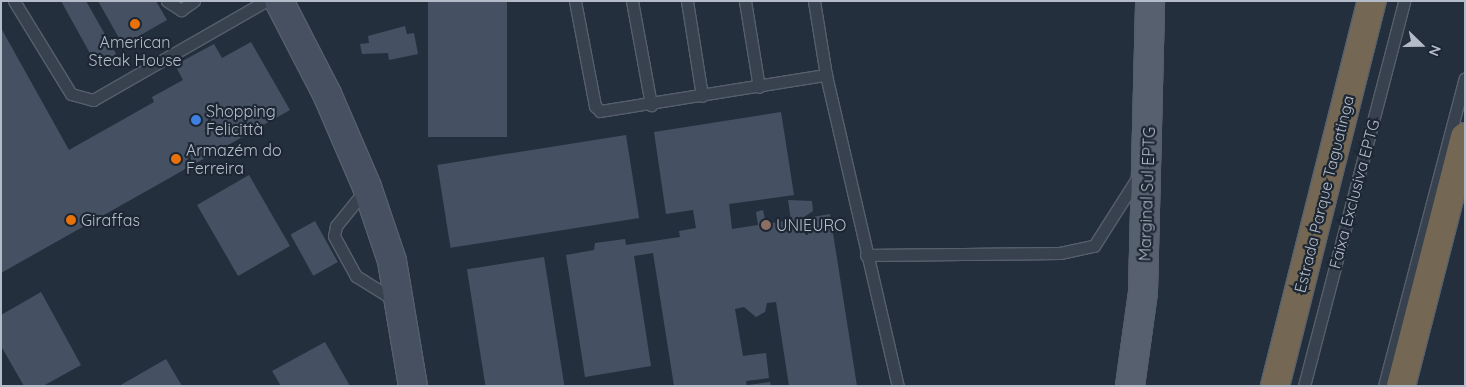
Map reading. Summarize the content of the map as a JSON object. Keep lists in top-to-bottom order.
{
  "streets": {
    "highway": ["Estrada Parque Taguatinga"],
    "main road": ["Marginal Sul EPTG"],
    "lane": ["Faixa Exclusiva EPTG"]
  },
  "places": [
    "American Steak House",
    "Shopping Felicittà",
    "Armazém do Ferreira",
    "Giraffas",
    "UNIEURO"
  ],
  "north": "right"
}
